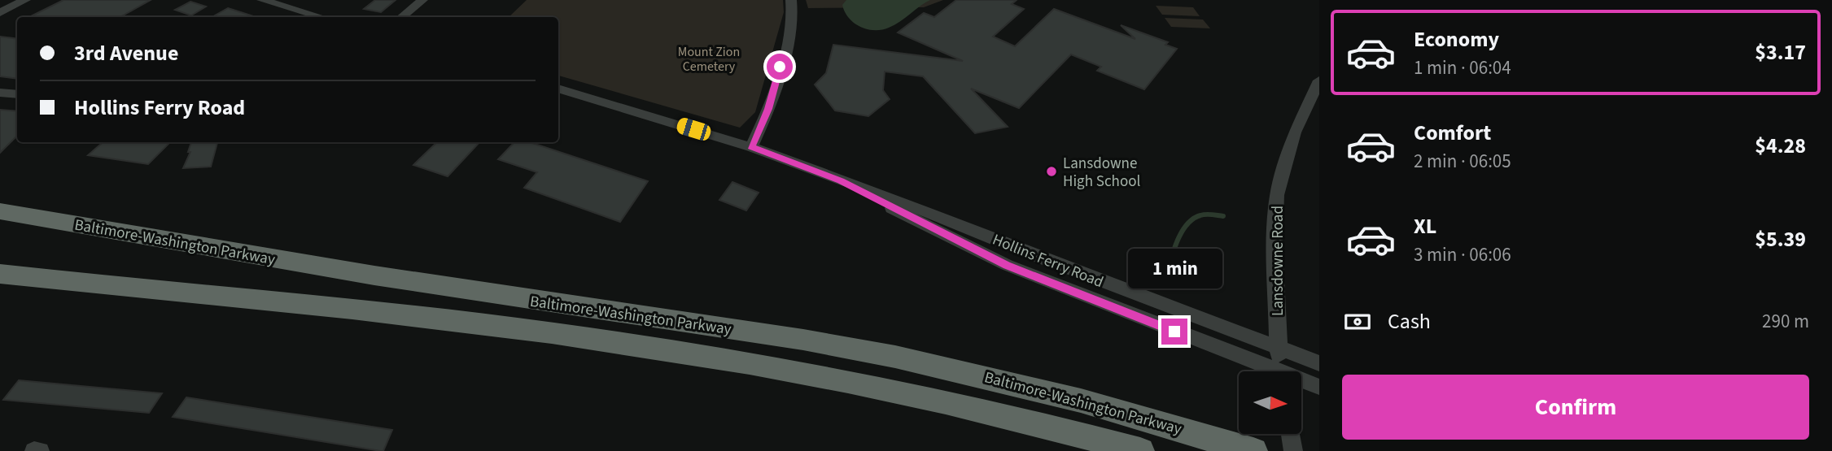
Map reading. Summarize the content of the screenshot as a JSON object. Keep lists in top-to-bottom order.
{
  "streets": {
    "highway": ["Baltimore-Washington Parkway"],
    "street": ["Hollins Ferry Road", "Lansdowne Road"]
  },
  "crossings": [
    ["Hollins Ferry Road", "Lansdowne Road"]
  ],
  "parks": ["Mount Zion Cemetery"],
  "places": ["Lansdowne High School"],
  "north": "right",
  "page": {
    "list": [
      {
        "name": "Economy",
        "note": "1 min · 06:04",
        "value": "$3.17"
      },
      {
        "name": "Comfort",
        "note": "2 min · 06:05",
        "value": "$4.28"
      },
      {
        "name": "XL",
        "note": "3 min · 06:06",
        "value": "$5.39"
      }
    ],
    "banner": ["3rd Avenue", "Hollins Ferry Road"],
    "bubble": "1 min",
    "pay": ["Cash", "290 m"],
    "buttons": "Confirm"
  }
}
